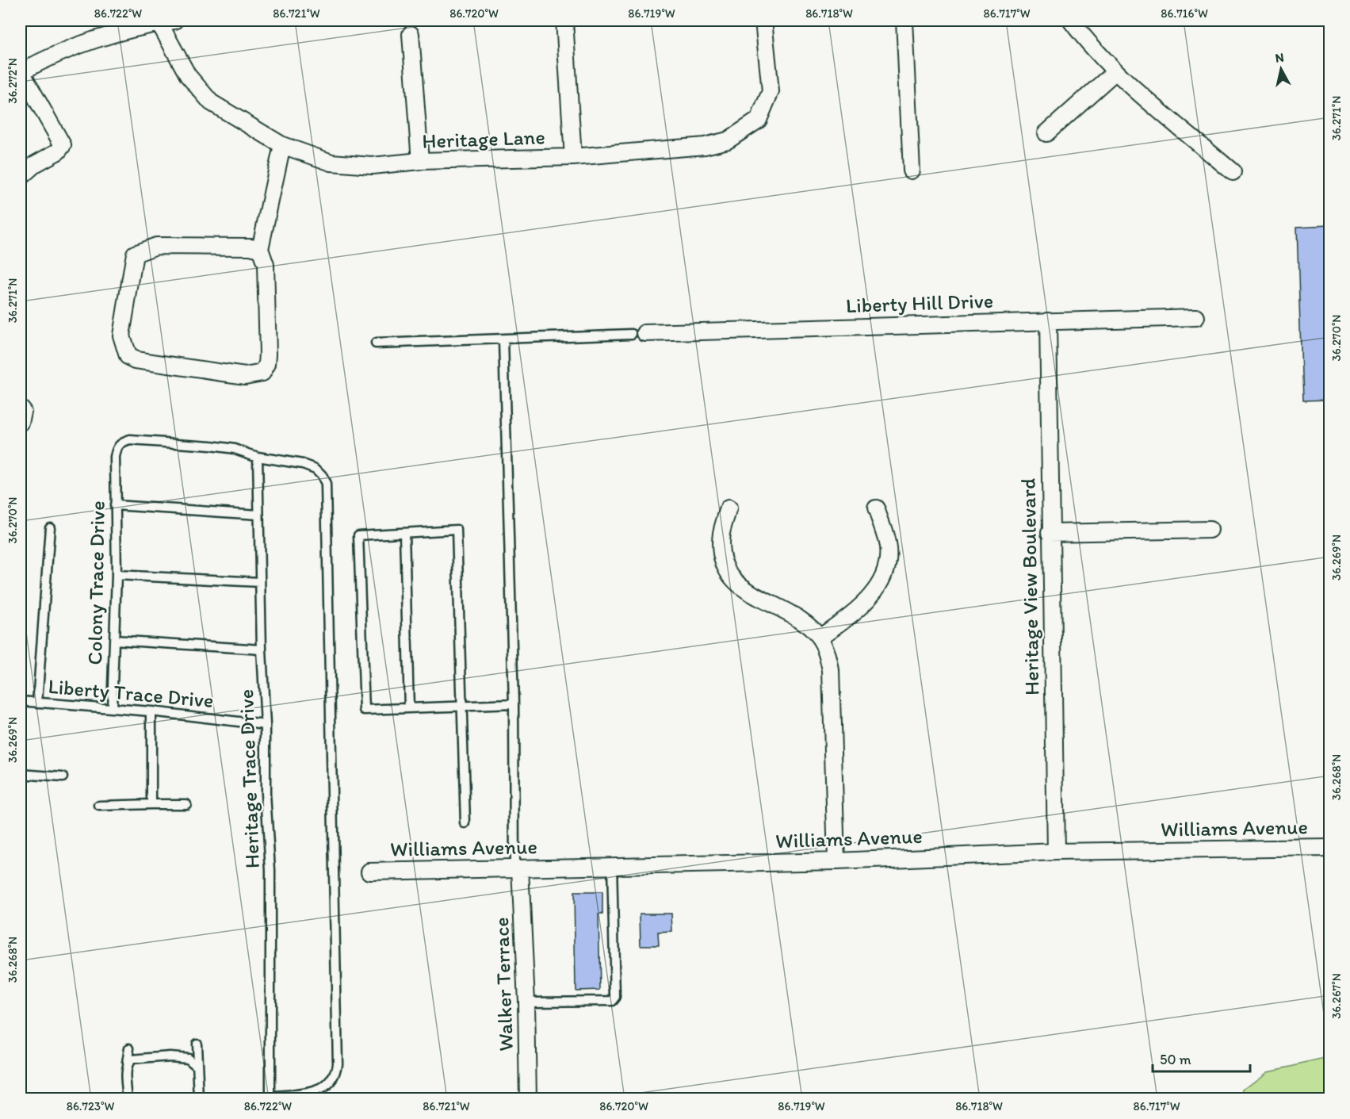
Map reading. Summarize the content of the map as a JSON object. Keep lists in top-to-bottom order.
{
  "streets": {
    "street": [
      "Heritage Lane",
      "Liberty Hill Drive",
      "Heritage View Boulevard",
      "Williams Avenue",
      "Walker Terrace"
    ],
    "lane": ["Colony Trace Drive", "Liberty Trace Drive", "Heritage Trace Drive"]
  },
  "crossings": [
    ["Liberty Hill Drive", "Heritage View Boulevard"],
    ["Colony Trace Drive", "Liberty Trace Drive"],
    ["Colony Trace Drive", "Heritage Trace Drive"],
    ["Heritage View Boulevard", "Williams Avenue"],
    ["Liberty Trace Drive", "Heritage Trace Drive"],
    ["Williams Avenue", "Walker Terrace"]
  ],
  "scale_bar": "50 m",
  "north": "top",
  "coordinates": [
    "86.722°W",
    "86.721°W",
    "86.720°W",
    "86.719°W",
    "86.718°W",
    "86.717°W",
    "86.716°W",
    "36.272°N",
    "36.271°N",
    "36.270°N",
    "36.269°N",
    "36.268°N",
    "36.267°N",
    "86.723°W"
  ]
}
